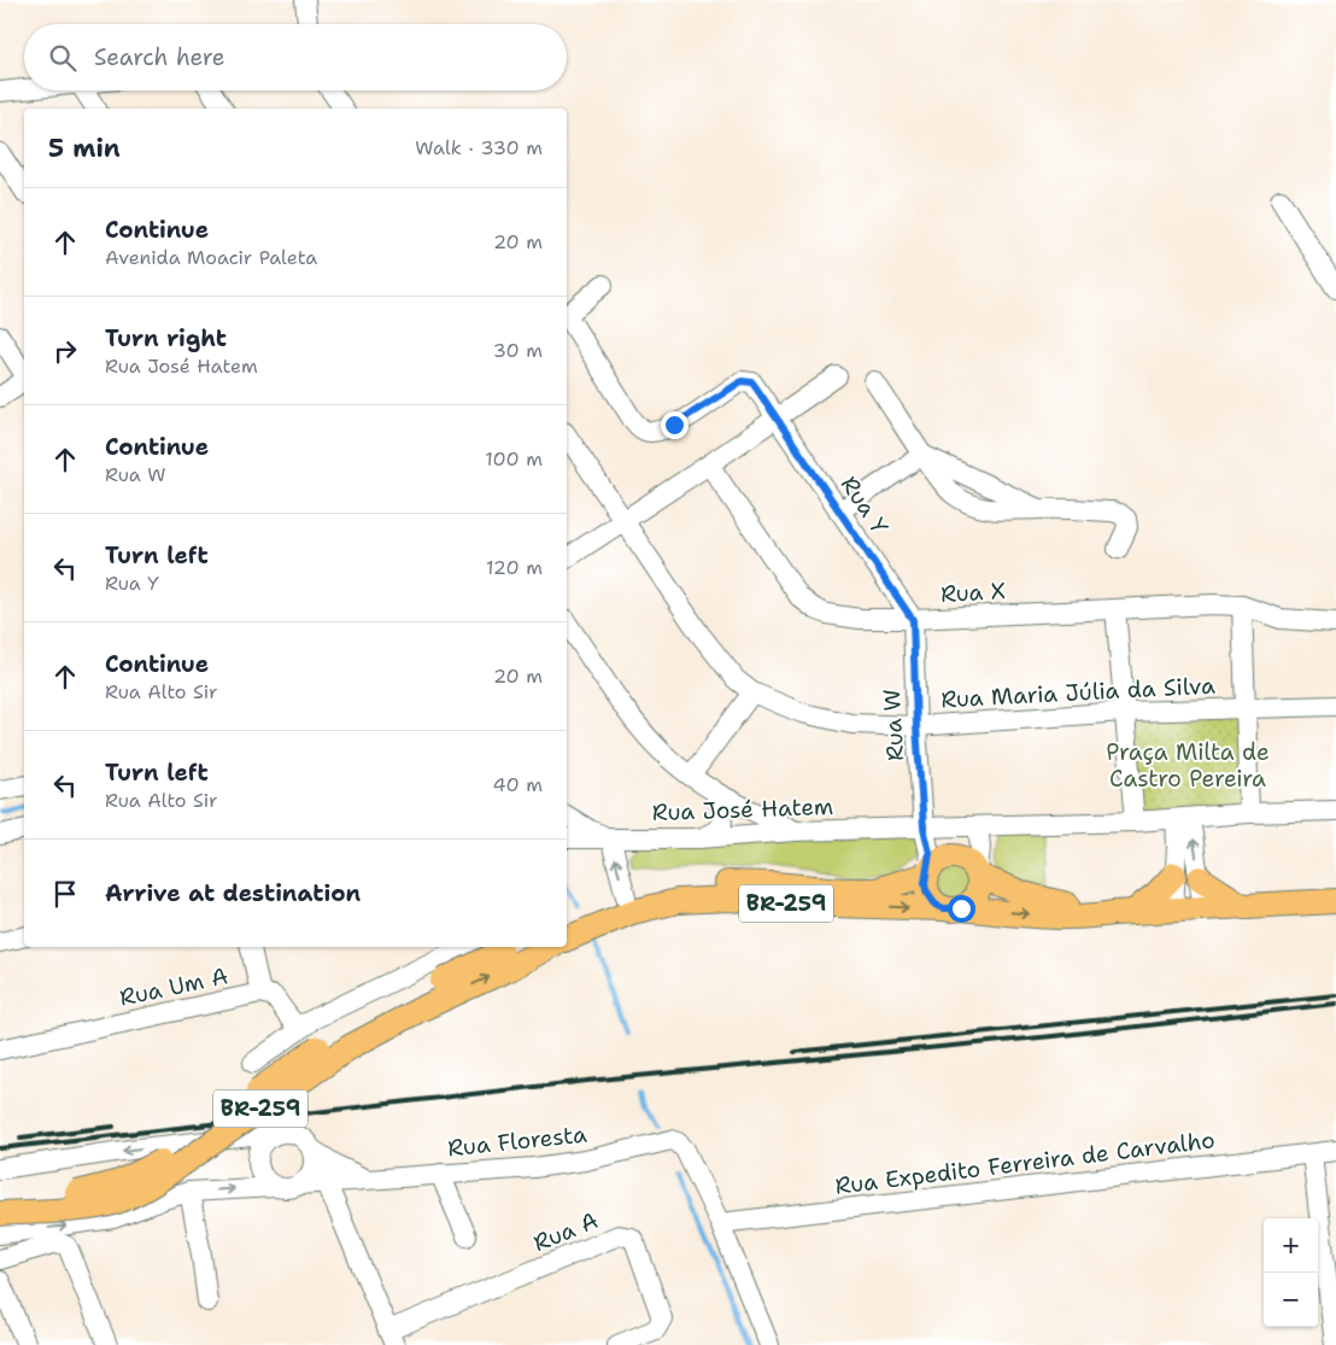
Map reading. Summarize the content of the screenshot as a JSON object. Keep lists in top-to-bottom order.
{
  "streets": {
    "main road": ["BR-259"],
    "street": [
      "Rua Y",
      "Rua X",
      "Rua Maria Júlia da Silva",
      "Rua W",
      "Rua José Hatem",
      "Rua Um A",
      "Rua Floresta",
      "Rua Expedito Ferreira de Carvalho",
      "Rua A"
    ]
  },
  "crossings": [
    ["Rua Y", "Rua X"],
    ["Rua Y", "Rua W"],
    ["Rua X", "Rua W"],
    ["Rua Maria Júlia da Silva", "Rua W"],
    ["Rua W", "Rua José Hatem"],
    ["Rua Floresta", "Rua Expedito Ferreira de Carvalho"]
  ],
  "parks": ["Praça Milta de Castro Pereira"],
  "page": {
    "search": "Search here",
    "heading": ["5 min", "Walk · 330 m"],
    "list": [
      ["Continue", "Avenida Moacir Paleta", "20 m"],
      ["Turn right", "Rua José Hatem", "30 m"],
      ["Continue", "Rua W", "100 m"],
      ["Turn left", "Rua Y", "120 m"],
      ["Continue", "Rua Alto Sir", "20 m"],
      ["Turn left", "Rua Alto Sir", "40 m"],
      "Arrive at destination"
    ],
    "map_buttons": ["+", "−"]
  }
}
